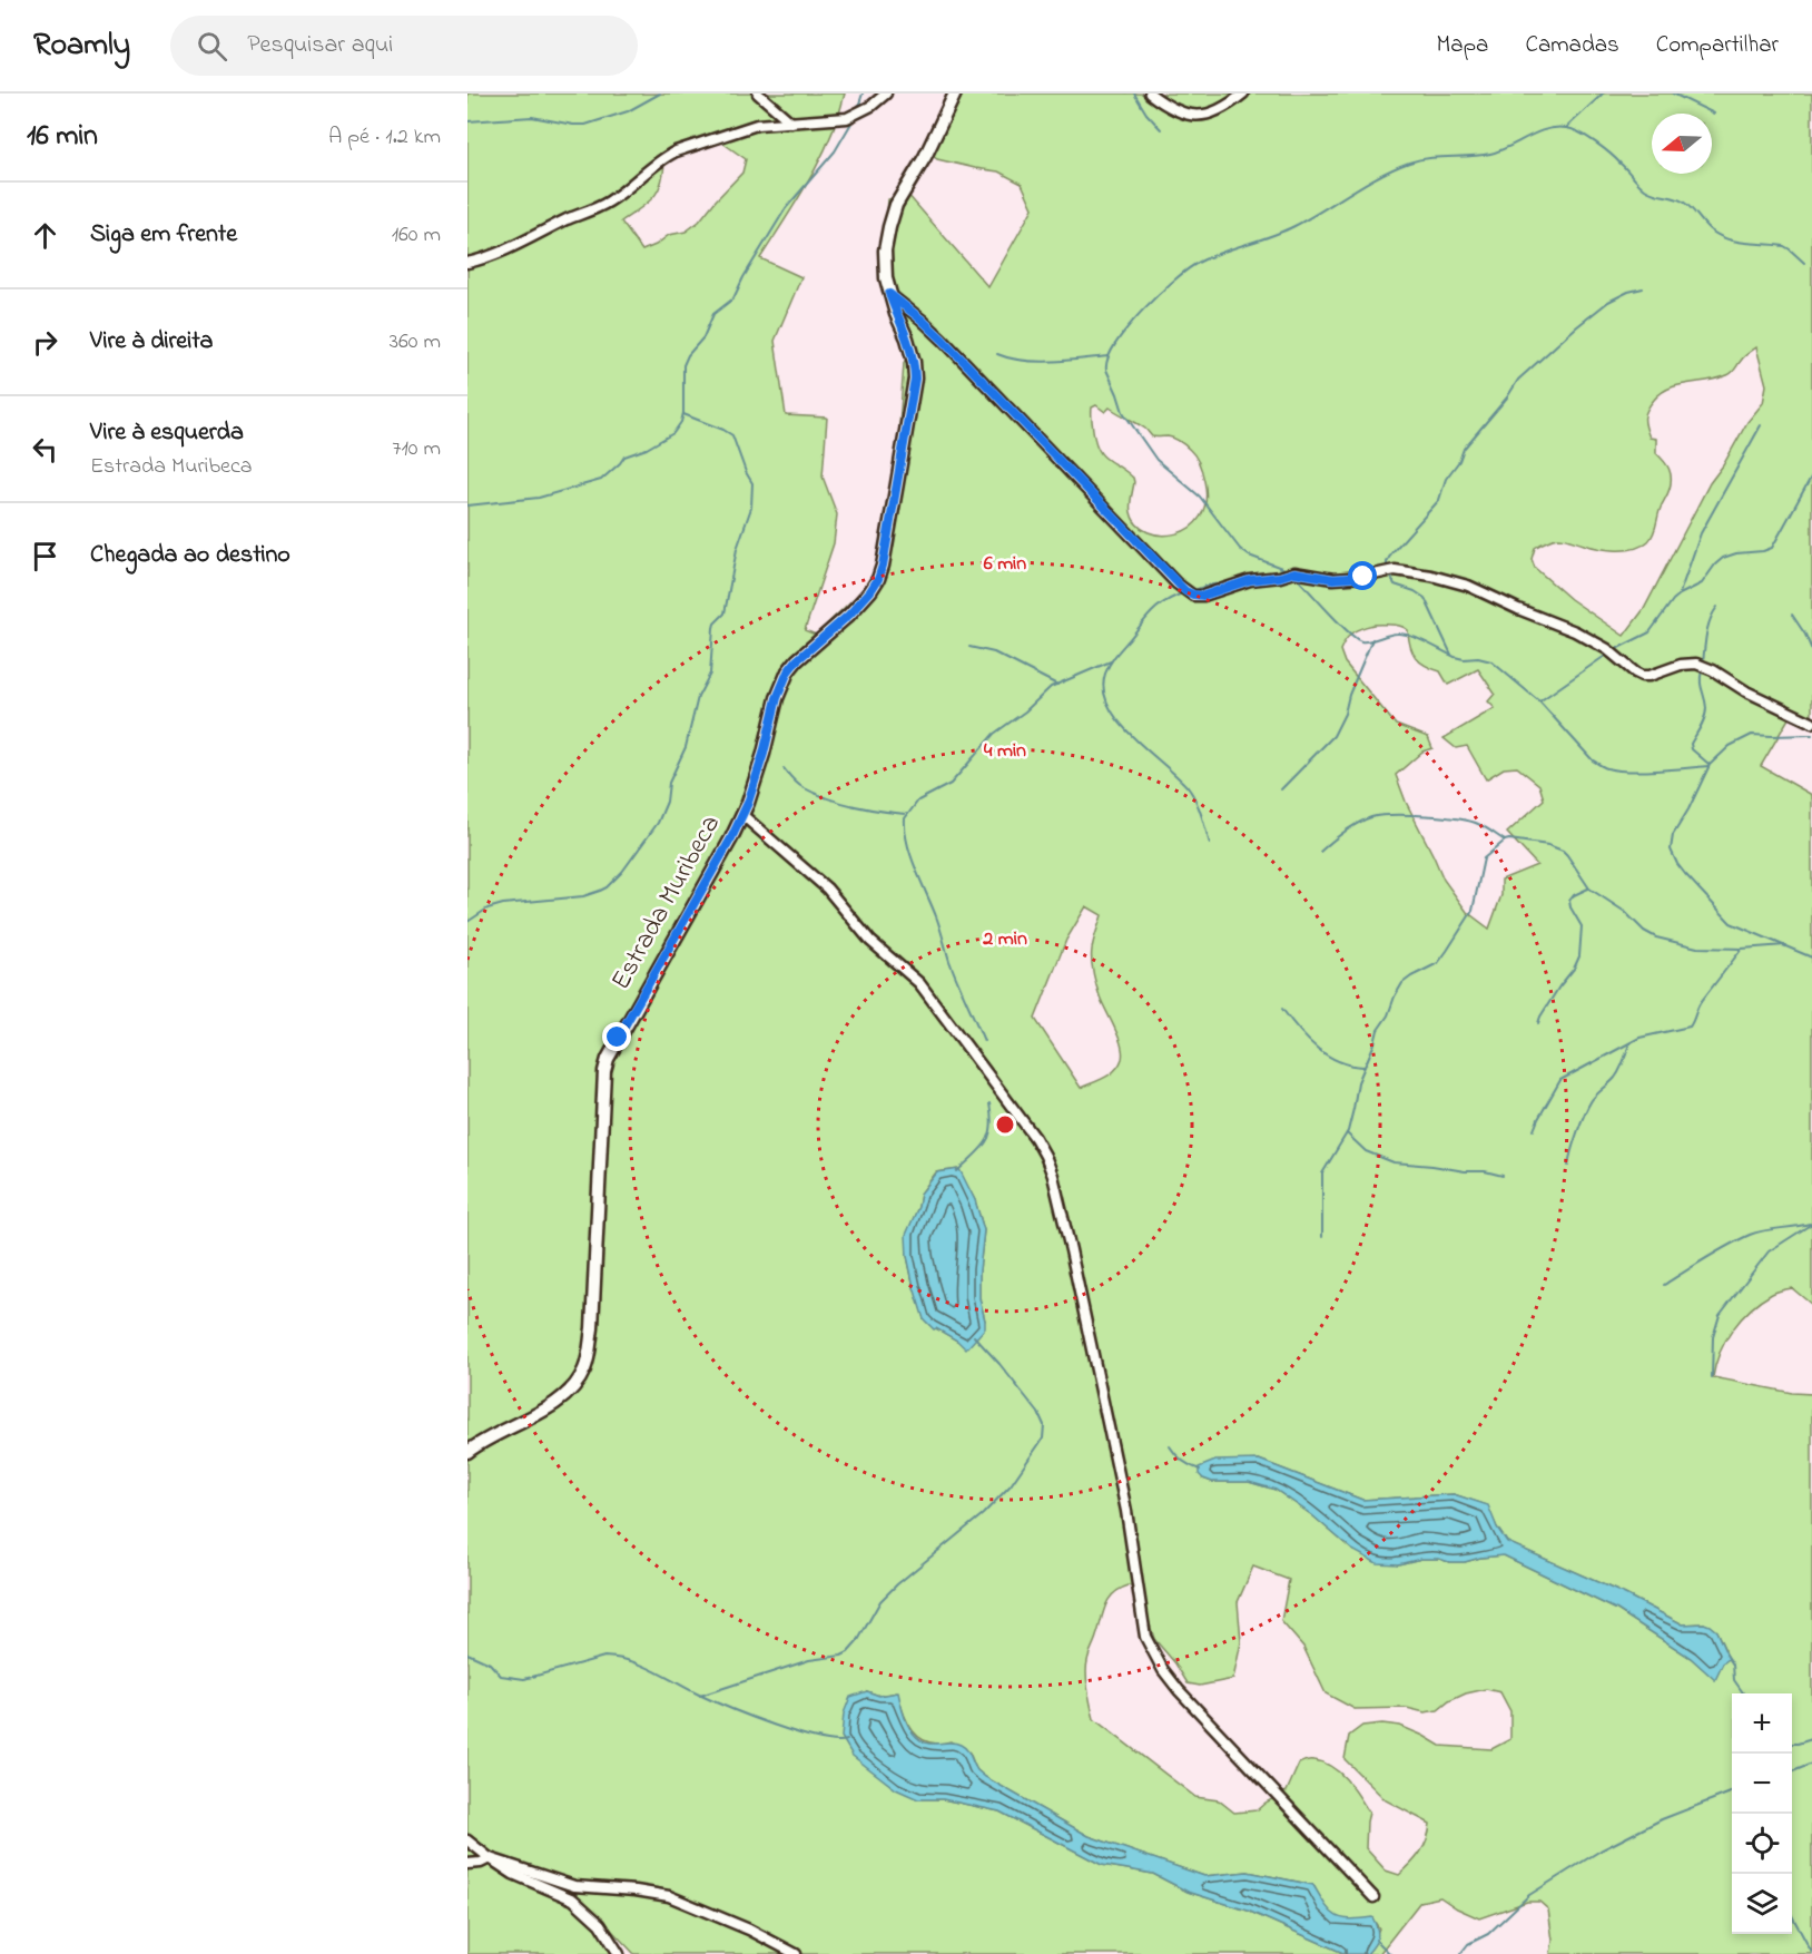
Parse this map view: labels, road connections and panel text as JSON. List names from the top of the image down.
{
  "streets": {
    "street": ["Estrada Muribeca"]
  },
  "north": "left",
  "page": {
    "header": "Roamly",
    "search": "Pesquisar aqui",
    "nav": ["Mapa", "Camadas", "Compartilhar"],
    "heading": ["16 min", "A pé · 1.2 km"],
    "list": [
      ["Siga em frente", "160 m"],
      ["Vire à direita", "360 m"],
      ["Vire à esquerda", "Estrada Muribeca", "710 m"],
      "Chegada ao destino"
    ],
    "map_buttons": ["+", "−"]
  },
  "rings": ["6 min", "4 min", "2 min"]
}
